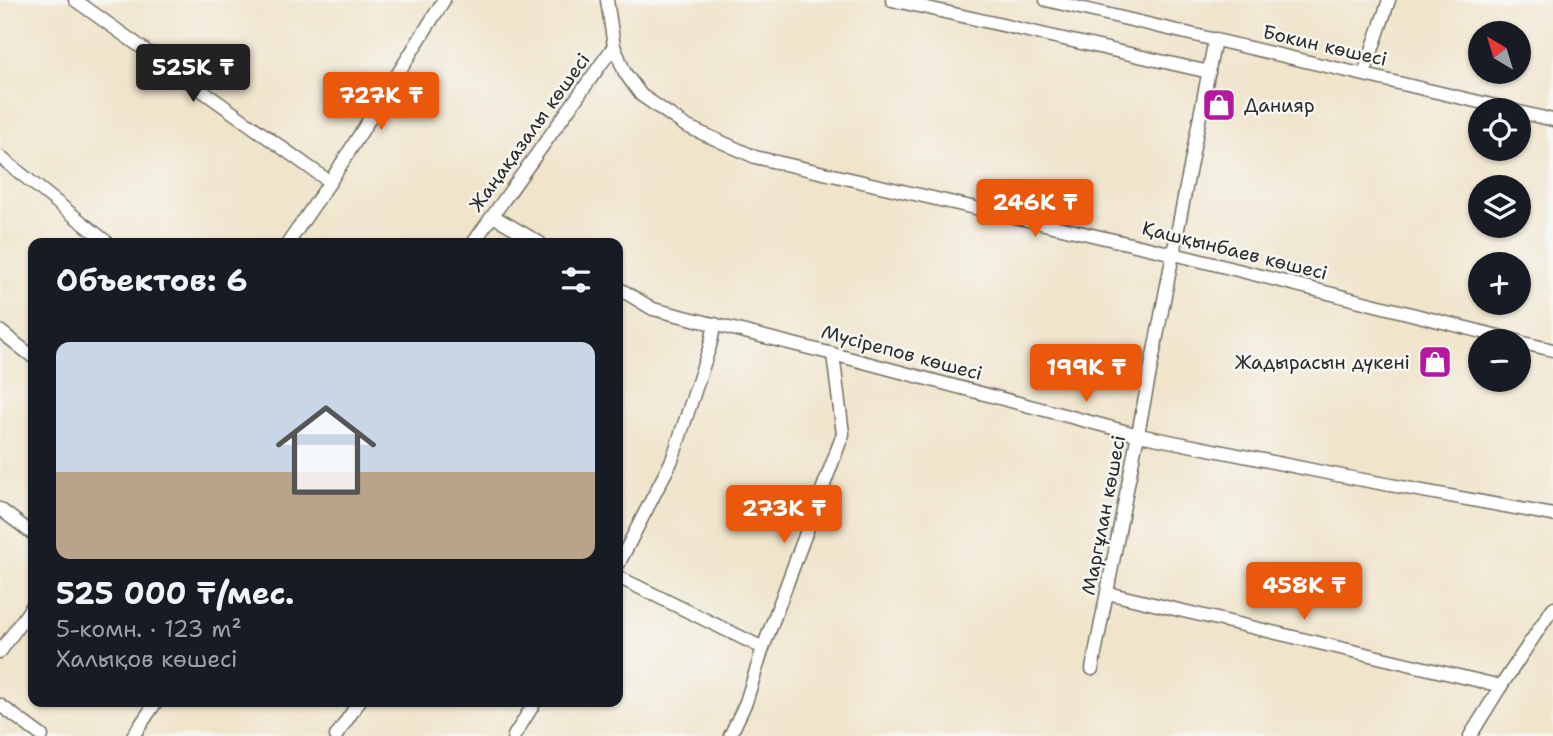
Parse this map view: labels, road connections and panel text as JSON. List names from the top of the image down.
{
  "streets": {
    "street": [
      "Бокин көшесі",
      "Жаңақазалы көшесі",
      "Қашқынбаев көшесі",
      "Мүсірепов көшесі",
      "Маргұлан көшесі"
    ]
  },
  "crossings": [
    ["Бокин көшесі", "Маргұлан көшесі"],
    ["Жаңақазалы көшесі", "Қашқынбаев көшесі"],
    ["Қашқынбаев көшесі", "Маргұлан көшесі"],
    ["Мүсірепов көшесі", "Маргұлан көшесі"]
  ],
  "places": {
    "shop": ["Данияр", "Жадырасын дүкені"]
  },
  "north": "top left",
  "page": {
    "map_buttons": ["+", "−"],
    "price": [
      "525K ₸",
      "727K ₸",
      "246K ₸",
      "199K ₸",
      "273K ₸",
      "458K ₸"
    ],
    "heading": "Объектов: 6",
    "list": [
      {
        "name": "525 000 ₸/мес.",
        "note": "5-комн. · 123 m² · Халықов көшесі"
      }
    ]
  }
}
